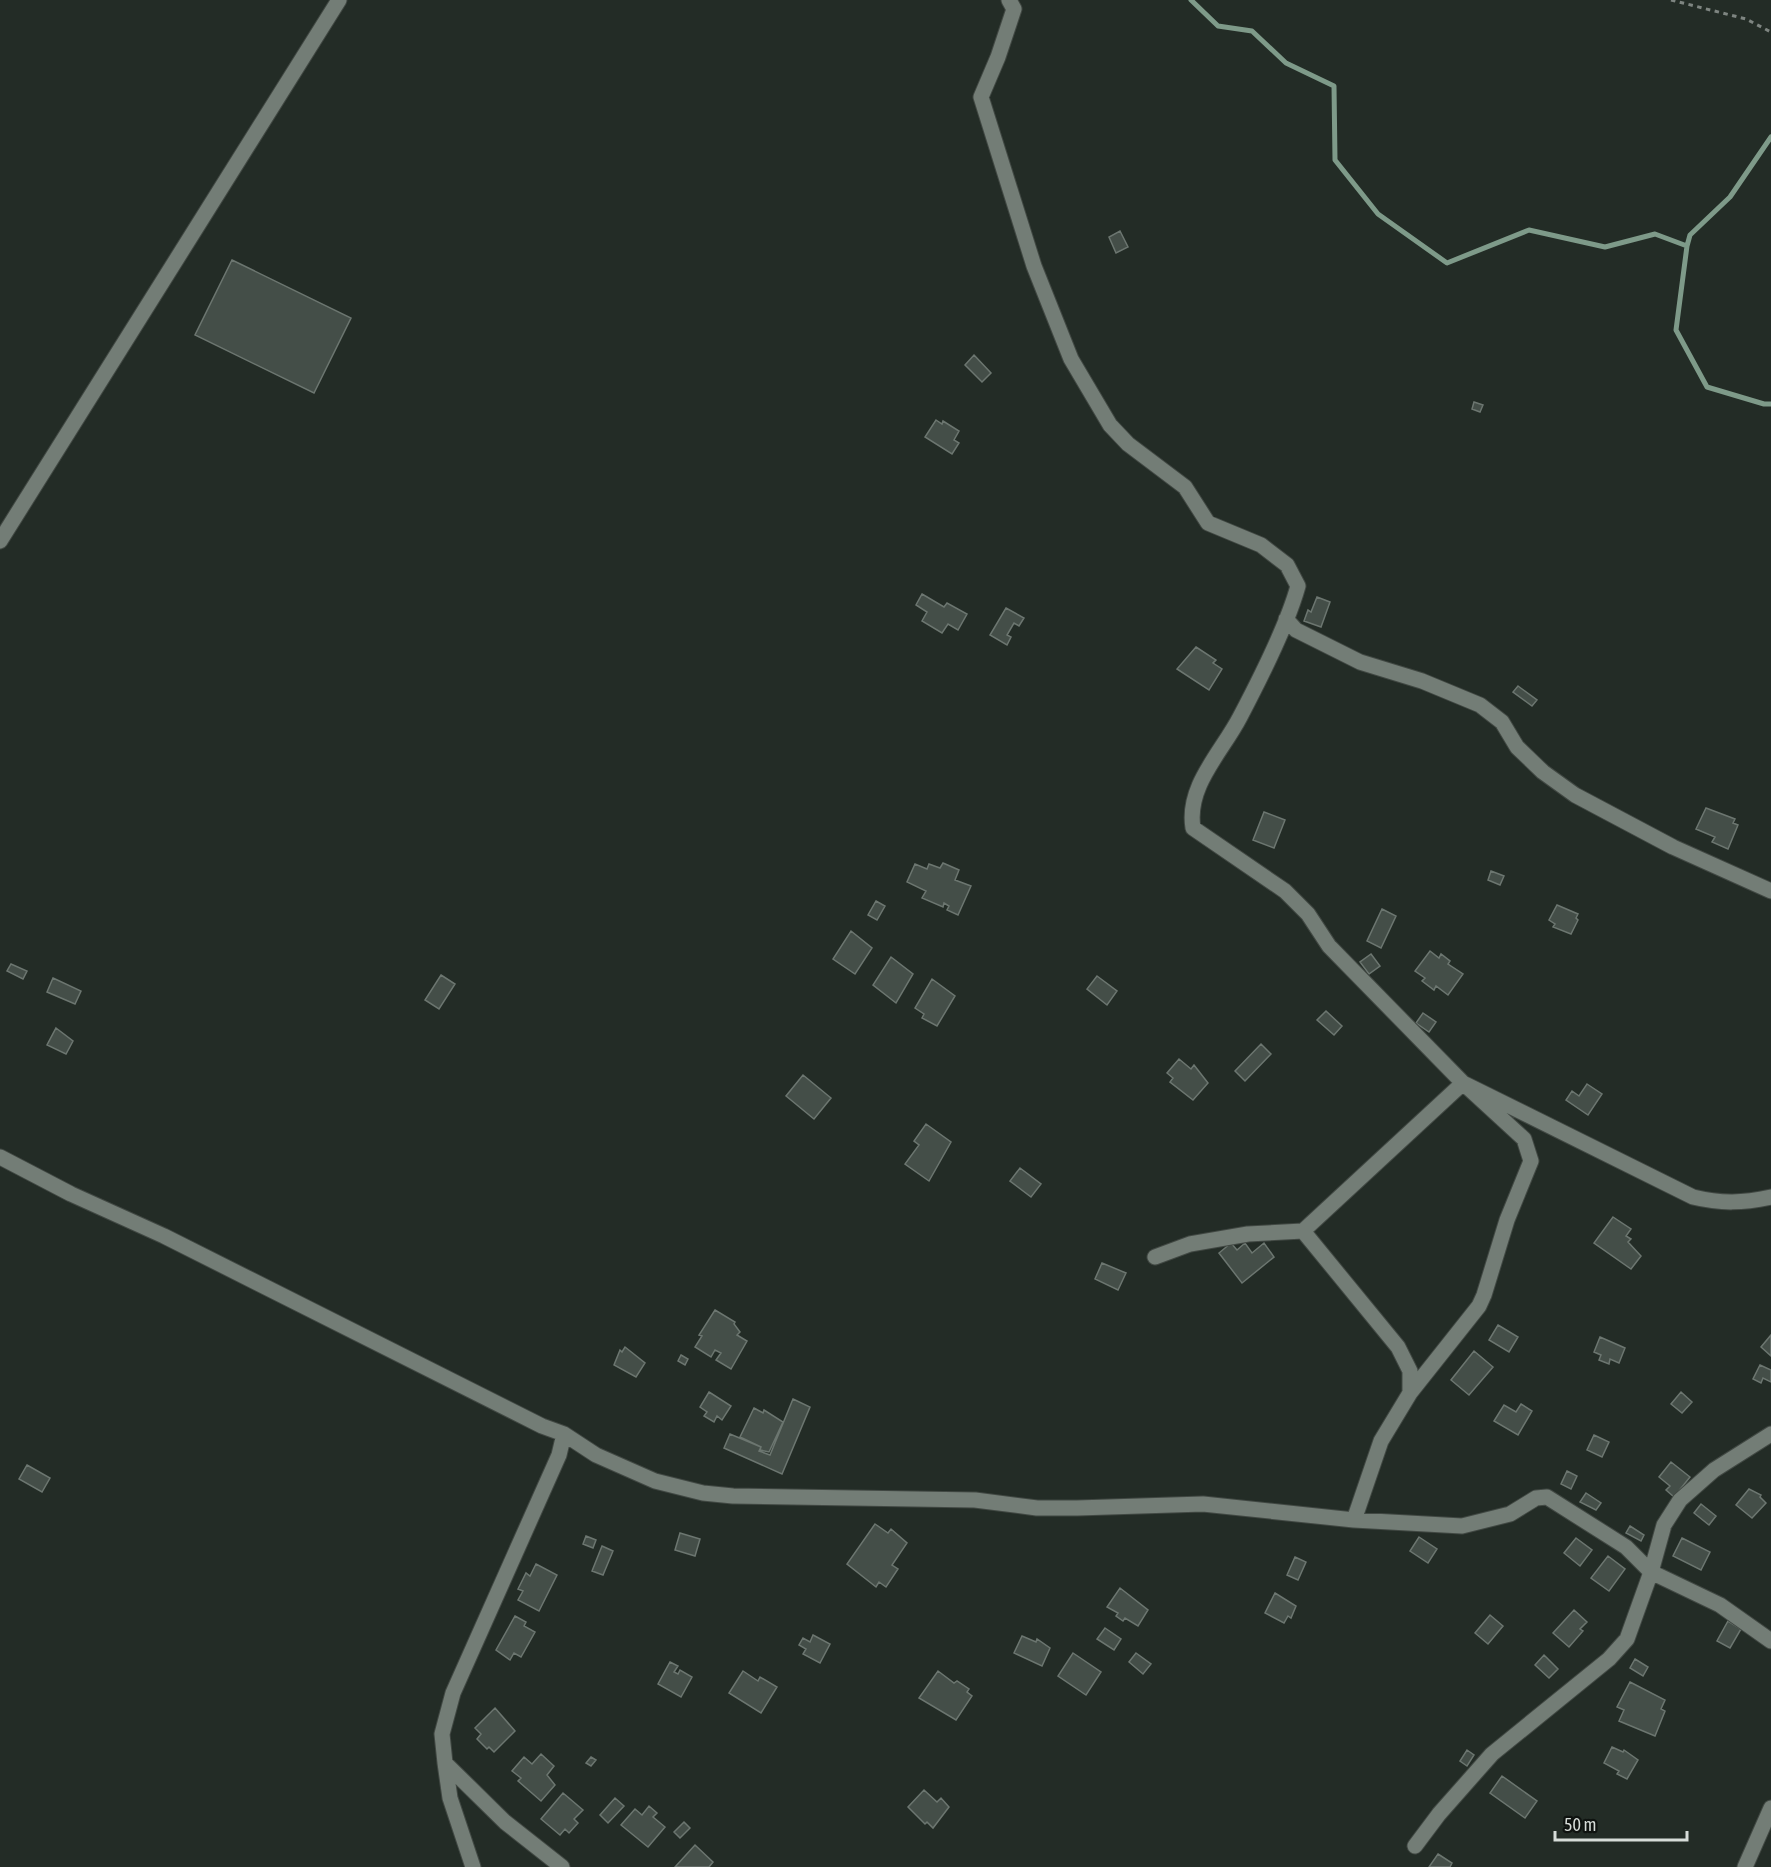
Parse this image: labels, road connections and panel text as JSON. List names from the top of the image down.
{
  "scale_bar": "50 m"
}
